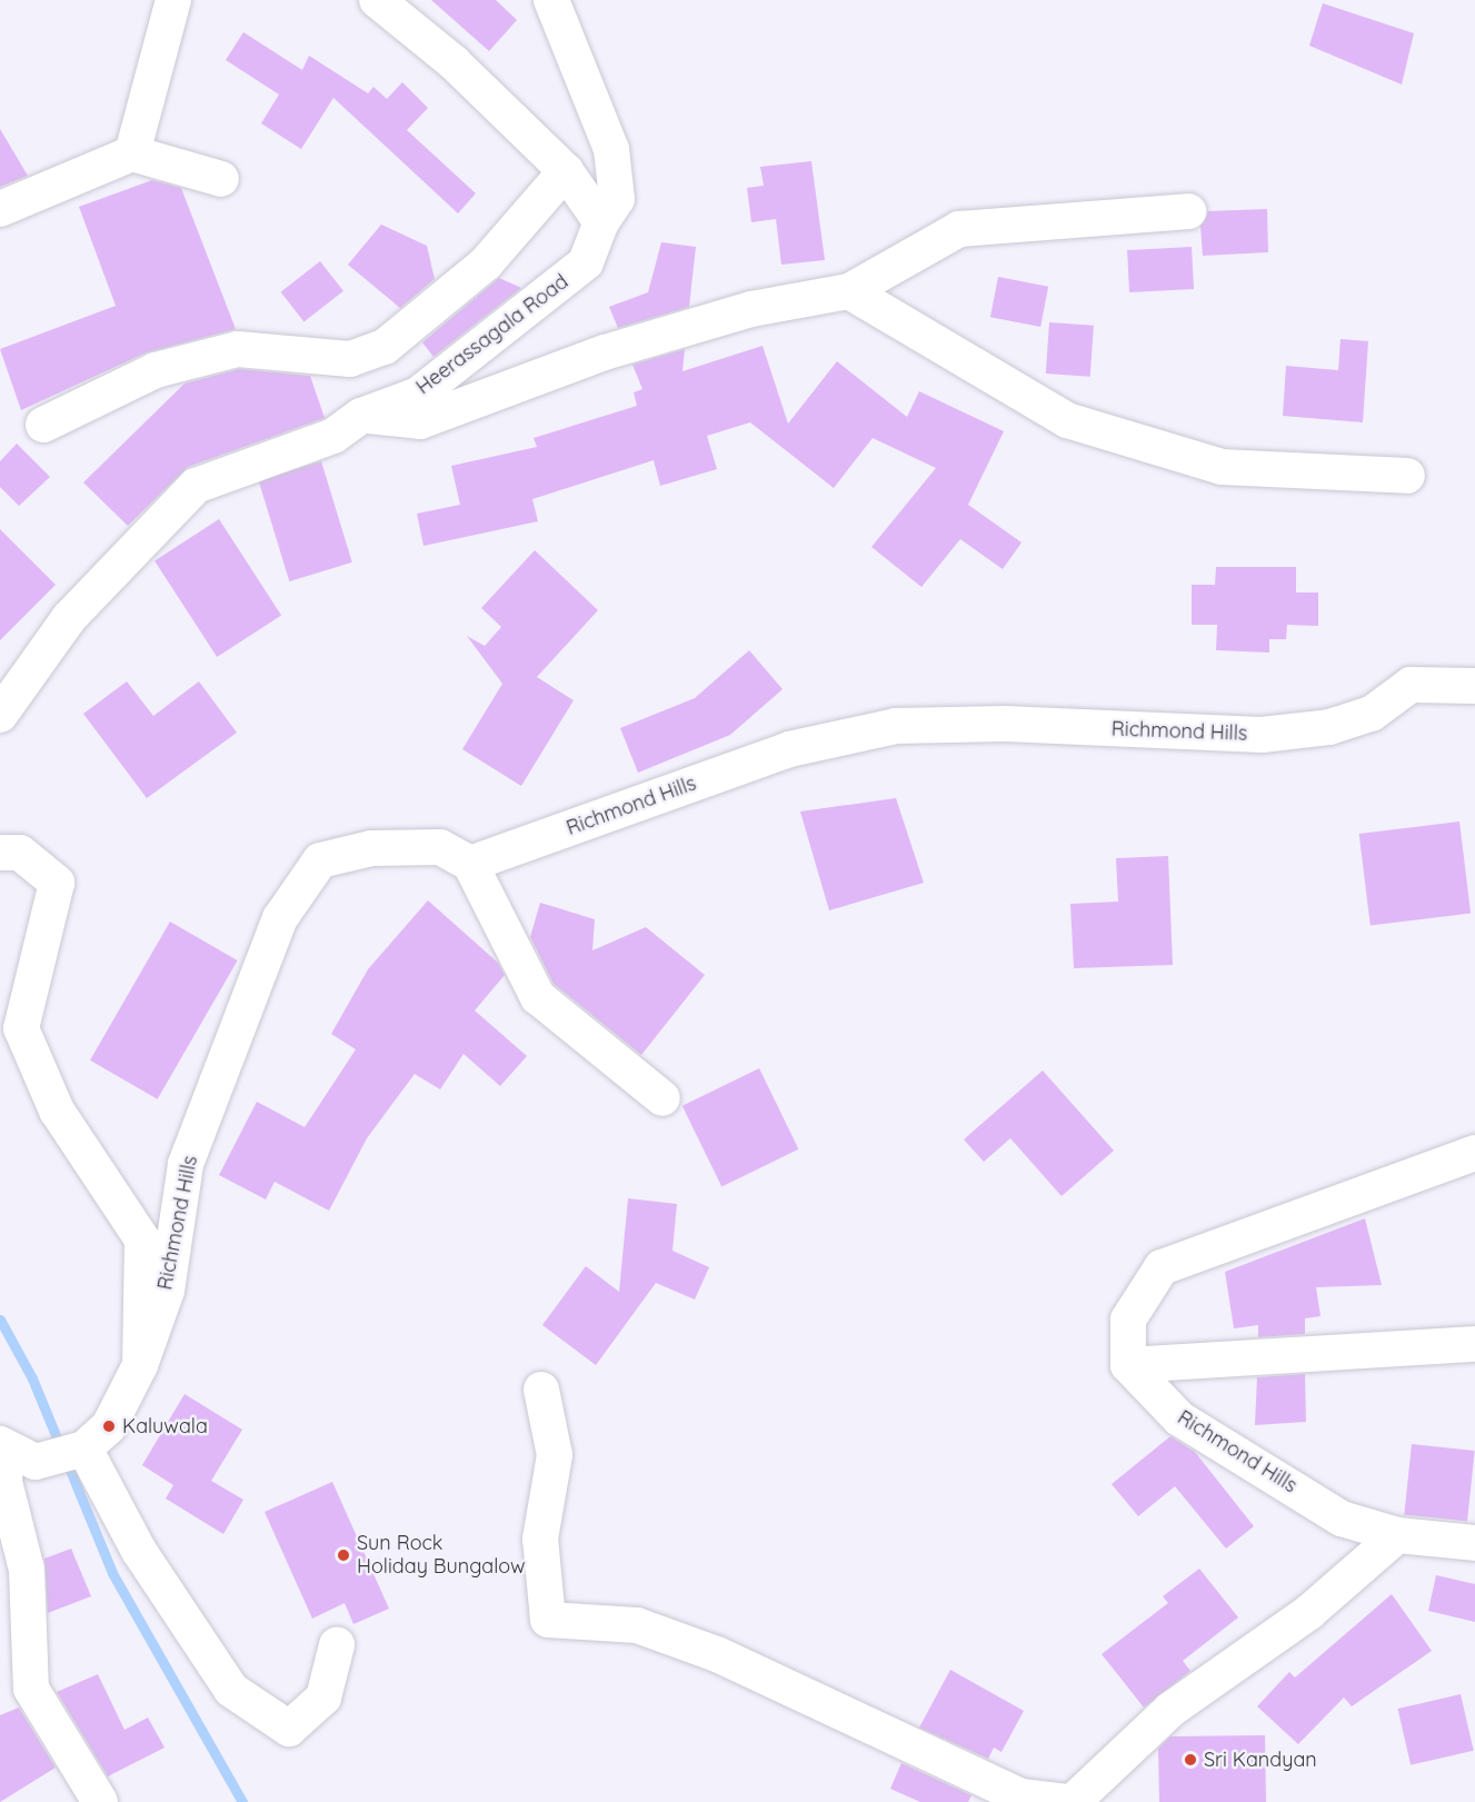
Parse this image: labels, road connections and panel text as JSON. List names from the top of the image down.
{
  "streets": {
    "street": ["Heerassagala Road", "Richmond Hills"]
  },
  "places": ["Kaluwala", "Sun Rock Holiday Bungalow", "Sri Kandyan"]
}
